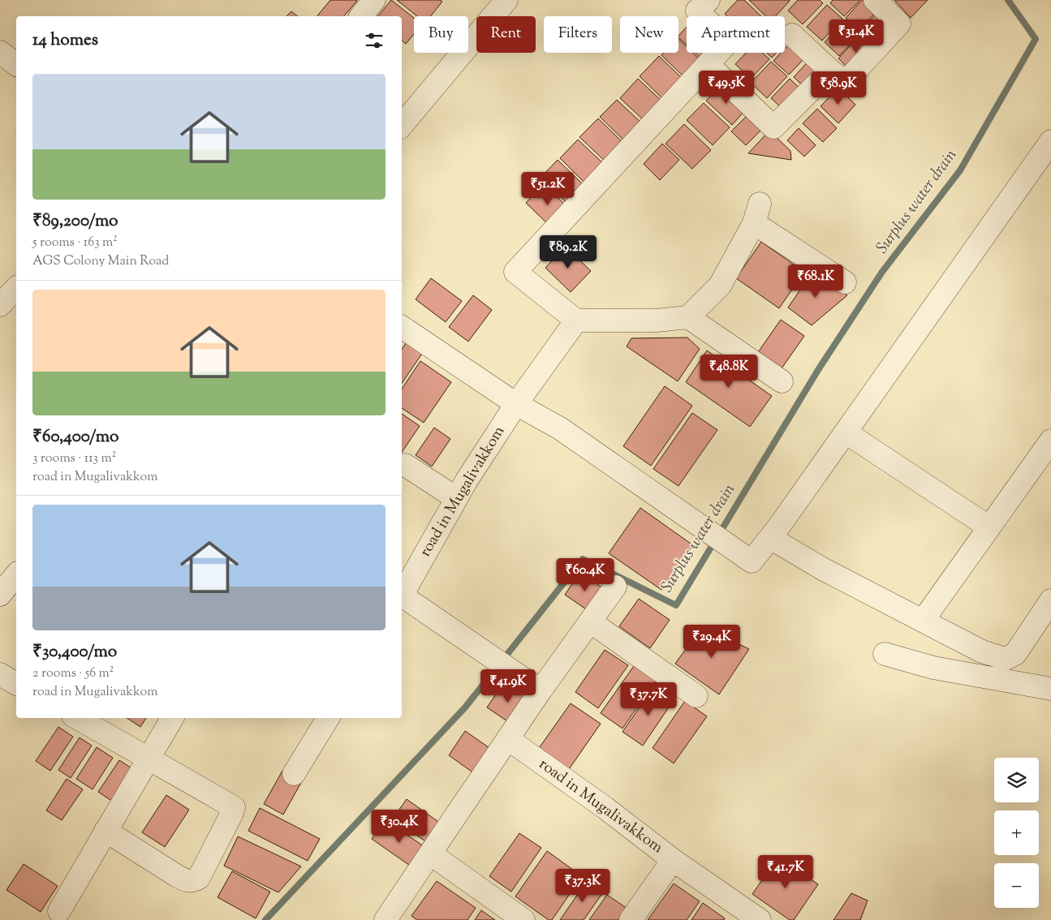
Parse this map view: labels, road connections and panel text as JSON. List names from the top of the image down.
{
  "streets": {
    "street": ["road in Mugalivakkom"]
  },
  "water": ["Surplus water drain"],
  "page": {
    "chip": [
      "Buy",
      "Rent",
      "Filters",
      "New",
      "Apartment"
    ],
    "heading": "14 homes",
    "price": [
      "₹31.4K",
      "₹49.5K",
      "₹58.9K",
      "₹51.2K",
      "₹89.2K",
      "₹68.1K",
      "₹48.8K",
      "₹60.4K",
      "₹29.4K",
      "₹41.9K",
      "₹37.7K",
      "₹30.4K",
      "₹41.7K",
      "₹37.3K"
    ],
    "list": [
      {
        "name": "₹89,200/mo",
        "note": "5 rooms · 163 m² · AGS Colony Main Road"
      },
      {
        "name": "₹60,400/mo",
        "note": "3 rooms · 113 m² · road in Mugalivakkom"
      },
      {
        "name": "₹30,400/mo",
        "note": "2 rooms · 56 m² · road in Mugalivakkom"
      }
    ],
    "map_buttons": ["+", "−"]
  }
}
